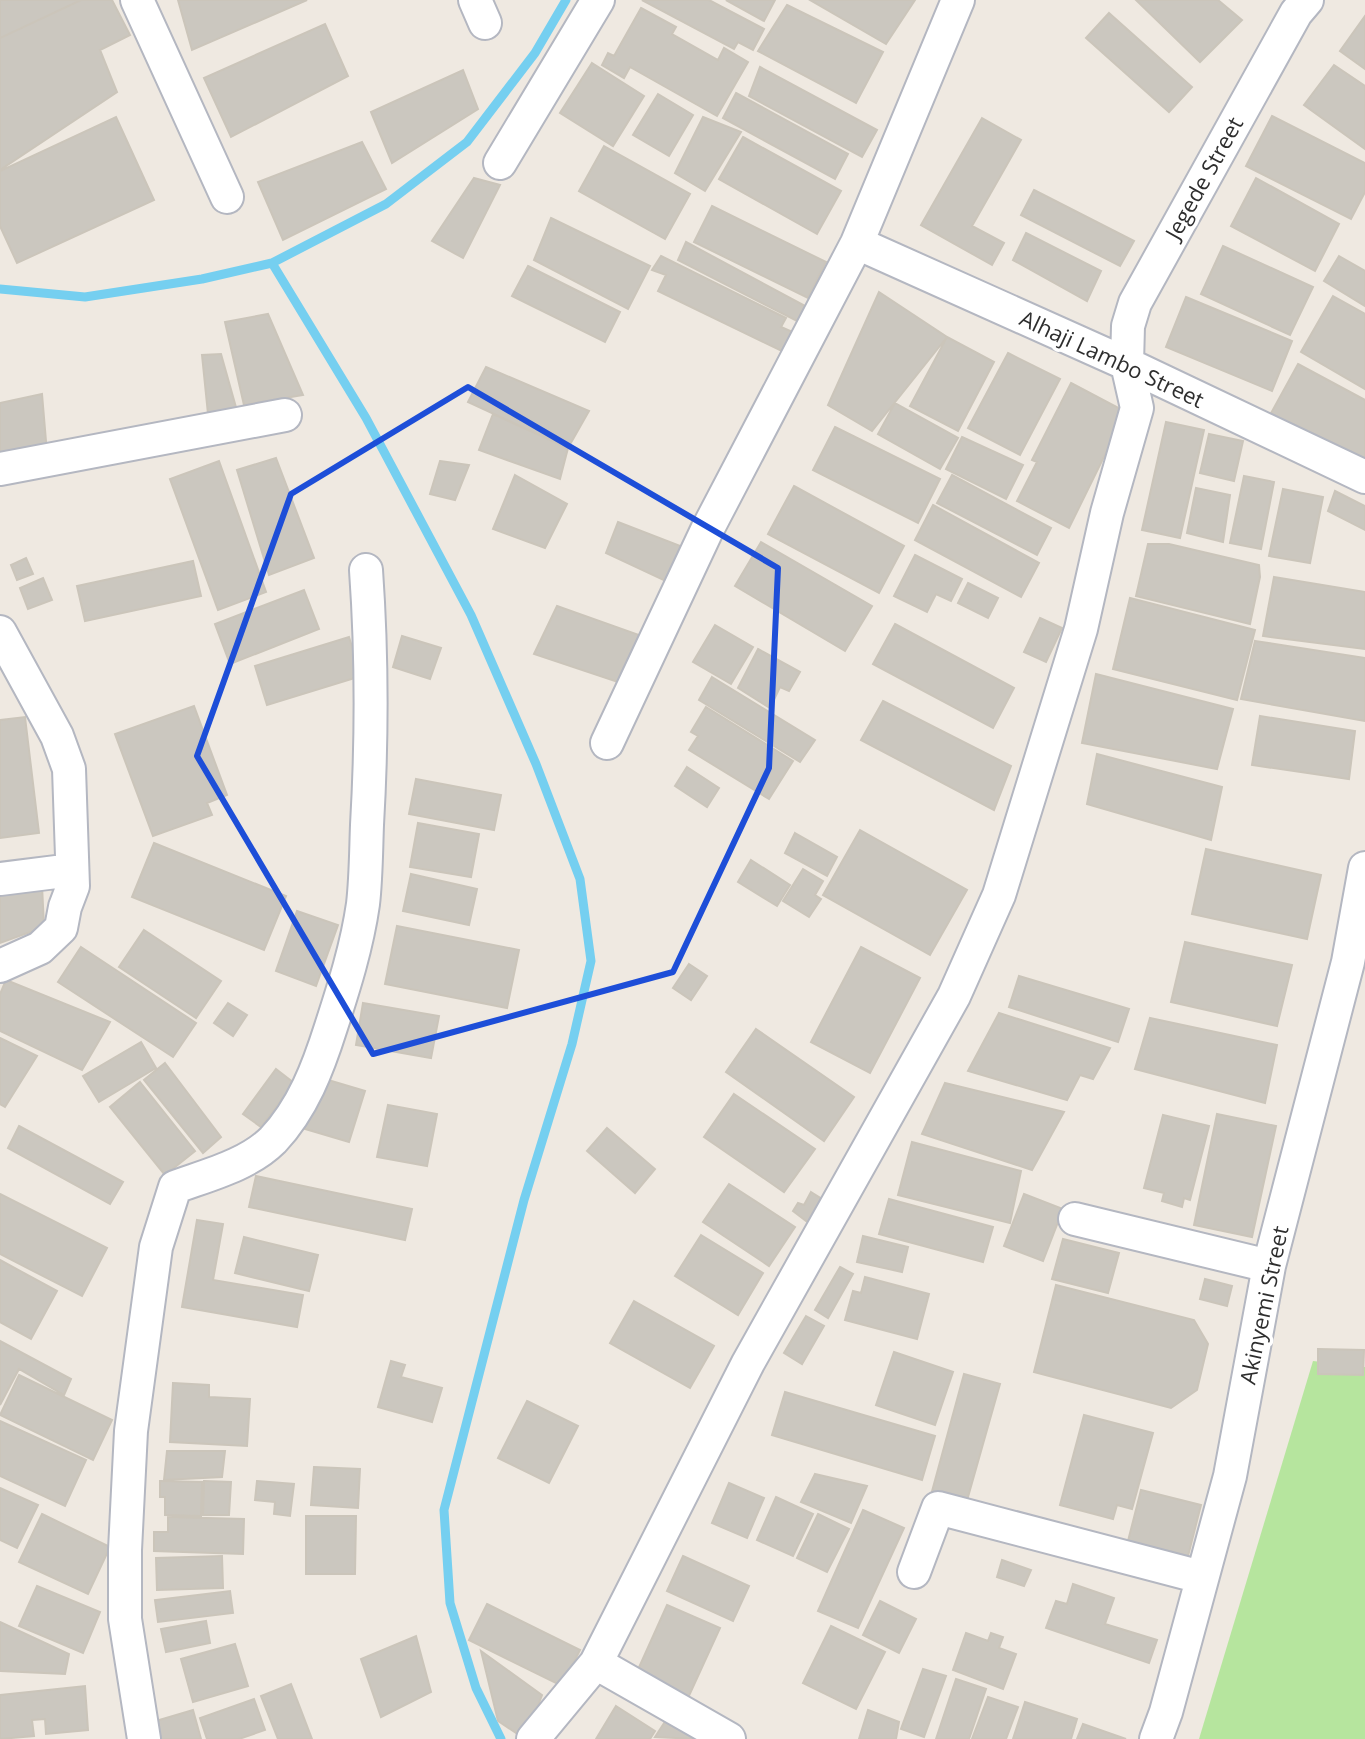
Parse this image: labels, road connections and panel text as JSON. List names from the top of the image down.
{
  "streets": {
    "street": ["Jegede Street", "Alhaji Lambo Street", "Akinyemi Street"]
  },
  "crossings": [
    ["Jegede Street", "Alhaji Lambo Street"]
  ]
}
